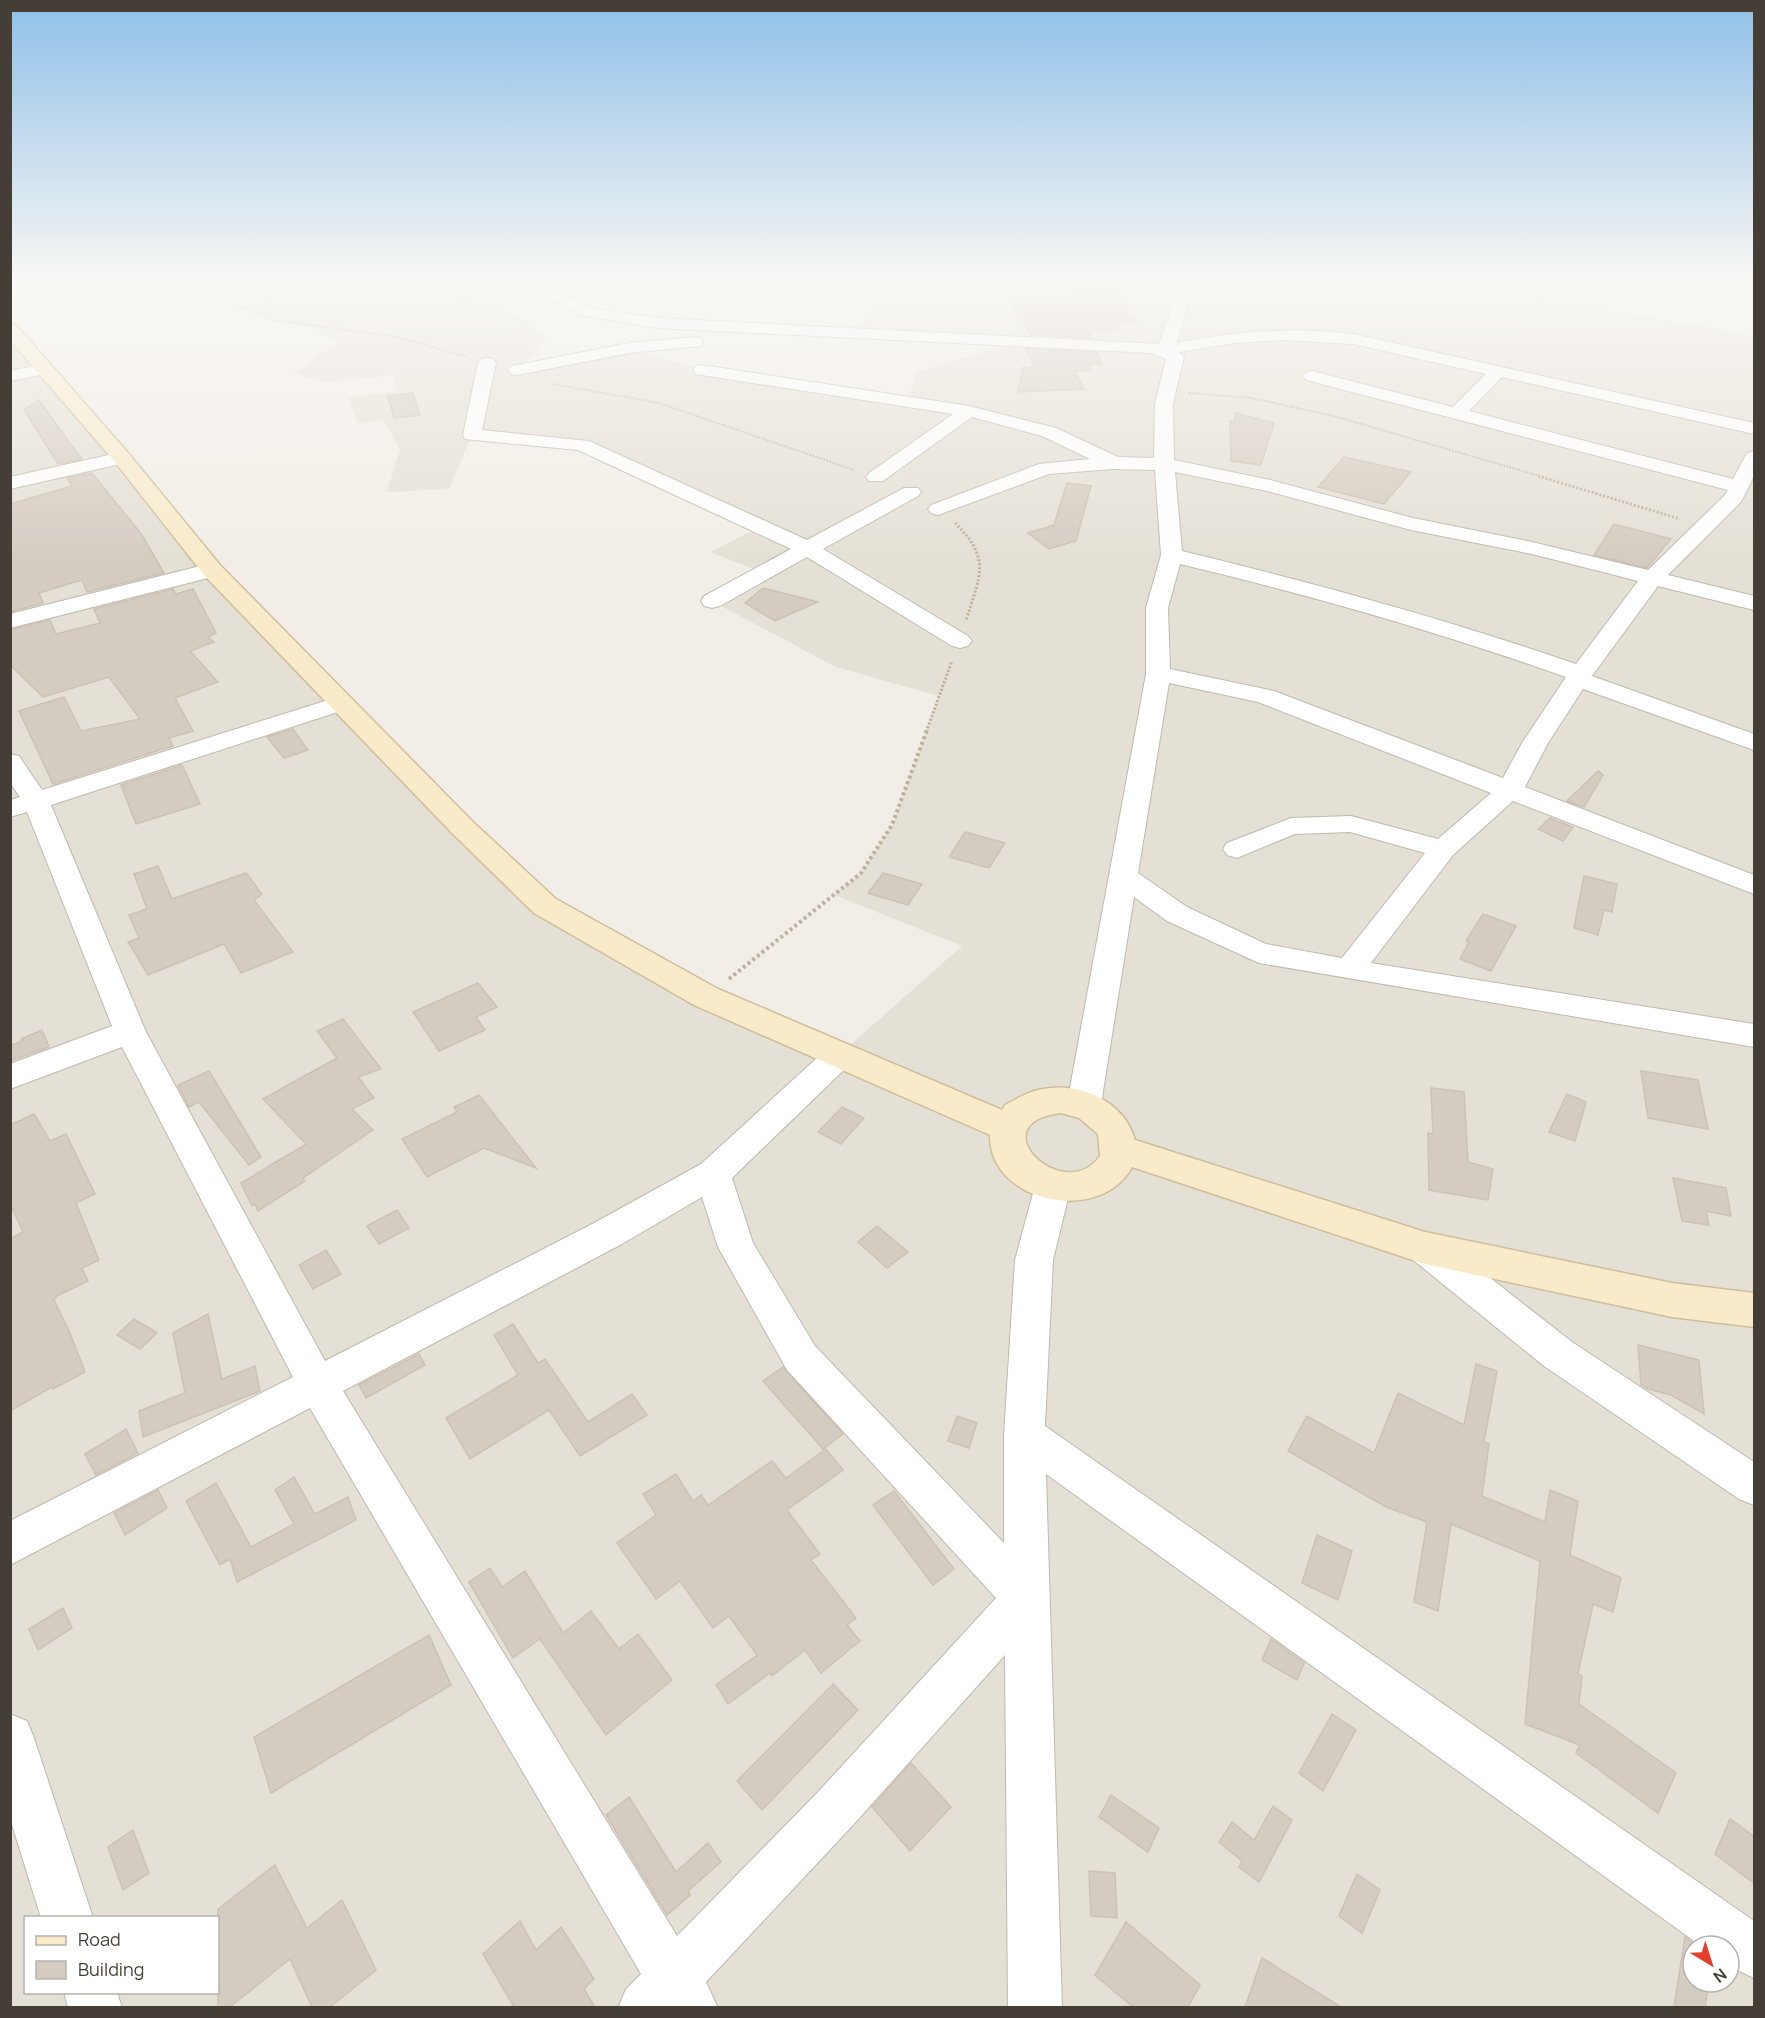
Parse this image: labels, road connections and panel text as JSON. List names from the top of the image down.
{
  "legend": ["Road", "Building"],
  "north": "bottom right"
}
